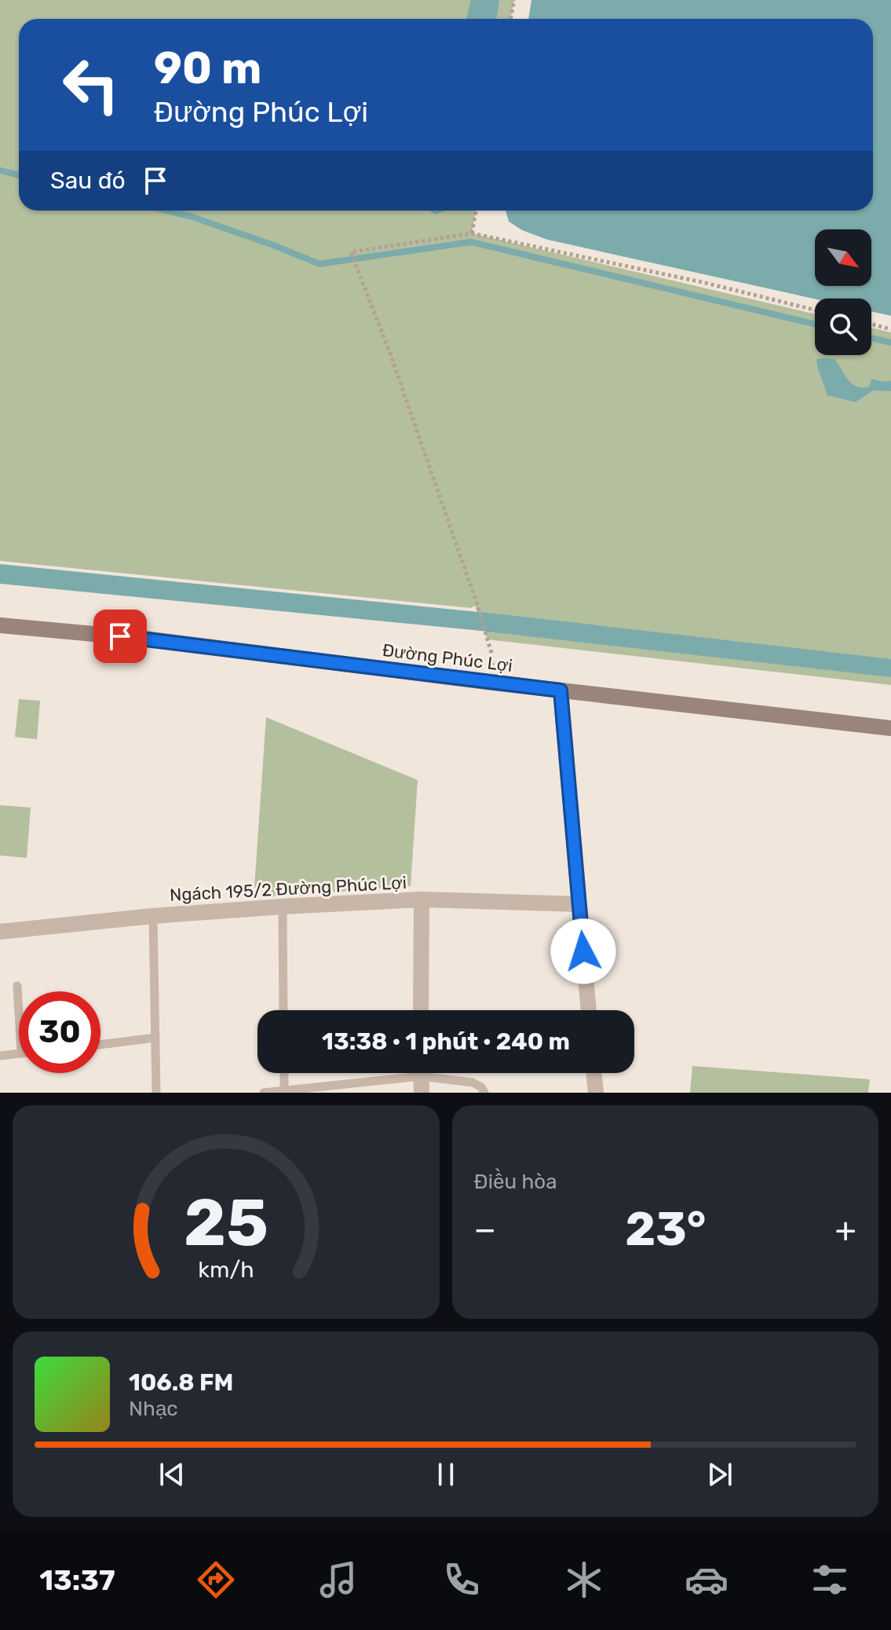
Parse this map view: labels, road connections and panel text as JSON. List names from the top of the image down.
{
  "streets": {
    "street": ["Đường Phúc Lợi", "Ngách 195/2 Đường Phúc Lợi"]
  },
  "north": "bottom right",
  "page": {
    "turn": ["90 m", "Đường Phúc Lợi"],
    "then": "Sau đó",
    "limit": "30",
    "trip": "13:38 · 1 phút · 240 m",
    "tile": "Điều hòa",
    "heat": ["−", "23°", "+"],
    "song": ["106.8 FM", "Nhạc"],
    "tabs": "13:37",
    "gauge": ["25", "km/h"]
  }
}
